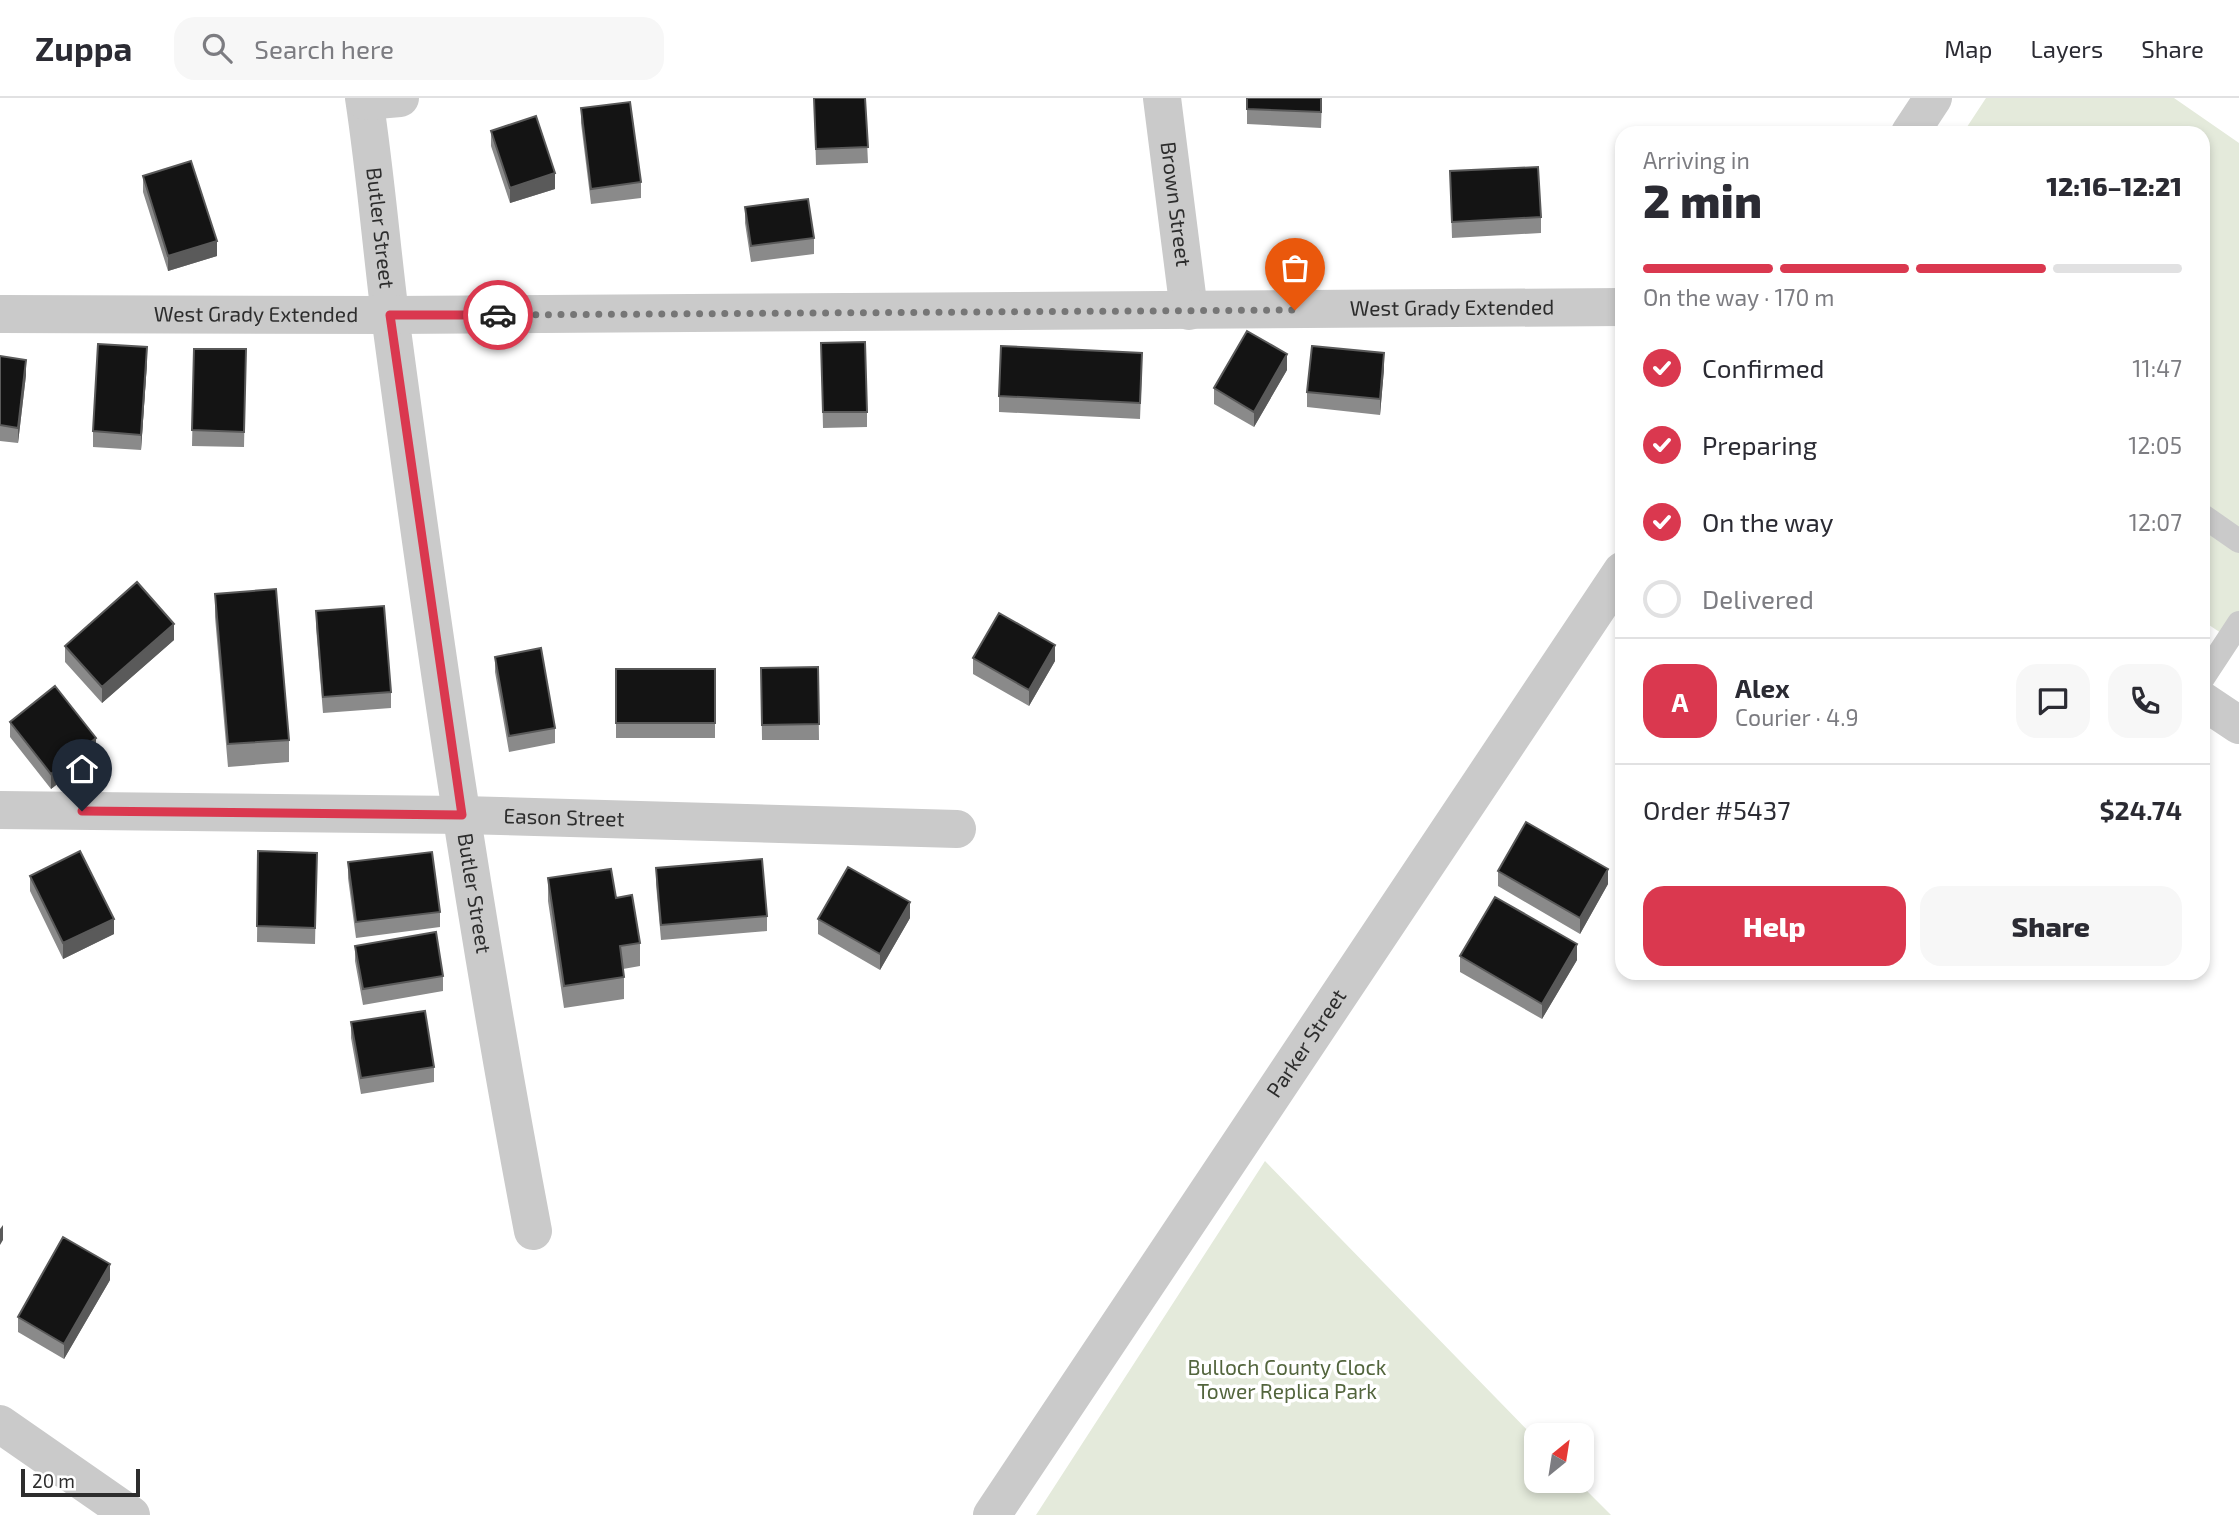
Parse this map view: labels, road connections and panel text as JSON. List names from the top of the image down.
{
  "streets": {
    "street": [
      "Brown Street",
      "Butler Street",
      "West Grady Extended",
      "Eason Street",
      "Parker Street"
    ]
  },
  "crossings": [
    ["Brown Street", "West Grady Extended"],
    ["Butler Street", "West Grady Extended"],
    ["Butler Street", "Eason Street"]
  ],
  "parks": ["Bulloch County Clock Tower Replica Park"],
  "scale_bar": "20 m",
  "north": "top right",
  "page": {
    "header": "Zuppa",
    "search": "Search here",
    "nav": ["Map", "Layers", "Share"],
    "heading": ["2 min", "Arriving in", "12:16–12:21"],
    "panel": [
      "Alex",
      "Courier · 4.9",
      "Order #5437",
      "$24.74"
    ],
    "bar": "On the way · 170 m",
    "list": [
      ["Confirmed", "11:47"],
      ["Preparing", "12:05"],
      ["On the way", "12:07"],
      "Delivered"
    ],
    "round": "A",
    "buttons": ["Help", "Share"],
    "scale": "20 m"
  }
}
